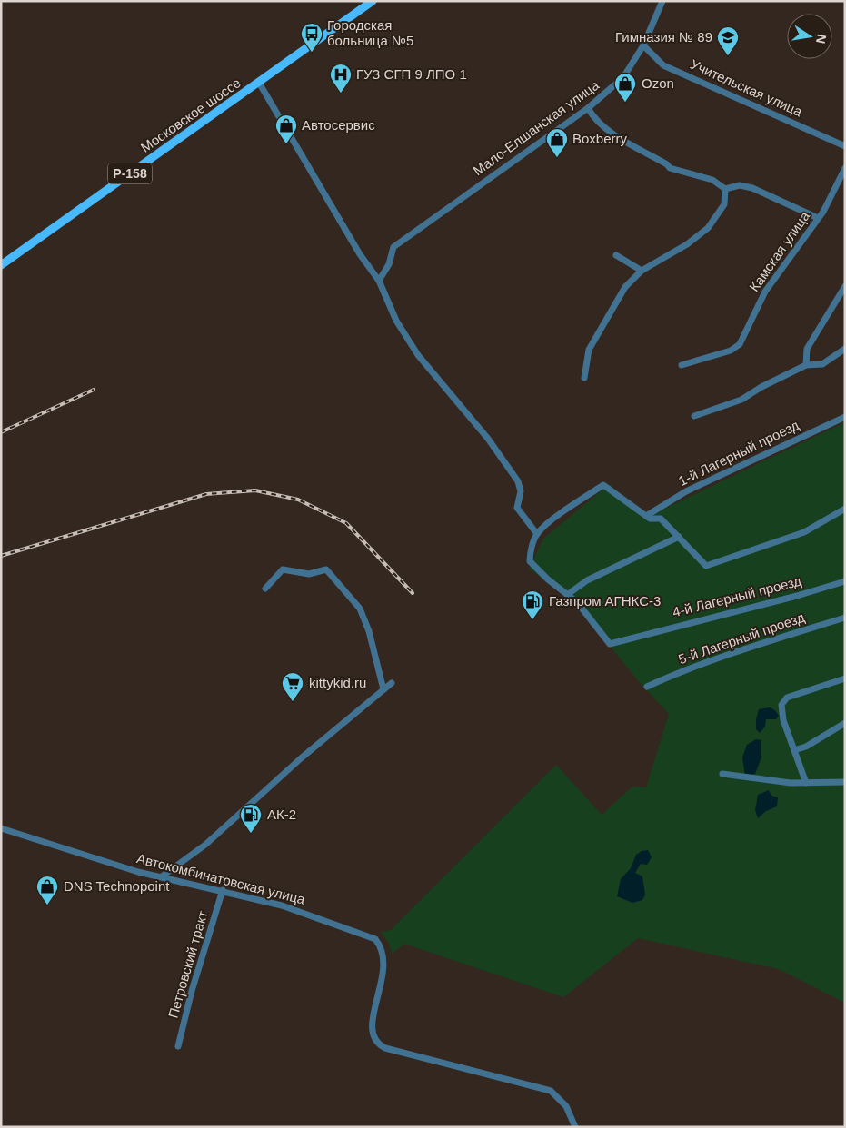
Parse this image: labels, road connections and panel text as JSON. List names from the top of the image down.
{
  "streets": {
    "main road": ["Московское шоссе", "Р-158"],
    "street": [
      "Учительская улица",
      "Мало-Елшанская улица",
      "Камская улица",
      "1-й Лагерный проезд",
      "4-й Лагерный проезд",
      "5-й Лагерный проезд",
      "Автокомбинатовская улица",
      "Петровский тракт"
    ]
  },
  "crossings": [
    ["Учительская улица", "Мало-Елшанская улица"],
    ["Автокомбинатовская улица", "Петровский тракт"]
  ],
  "places": {
    "bus stop": ["Городская больница №5"],
    "school or university": ["Гимназия № 89"],
    "hospital": ["ГУЗ СГП 9 ЛПО 1"],
    "shop": [
      "Ozon",
      "Автосервис",
      "Boxberry",
      "DNS Technopoint"
    ],
    "fuel station": ["Газпром АГНКС-3", "АК-2"],
    "supermarket": ["kittykid.ru"]
  },
  "north": "right"
}
